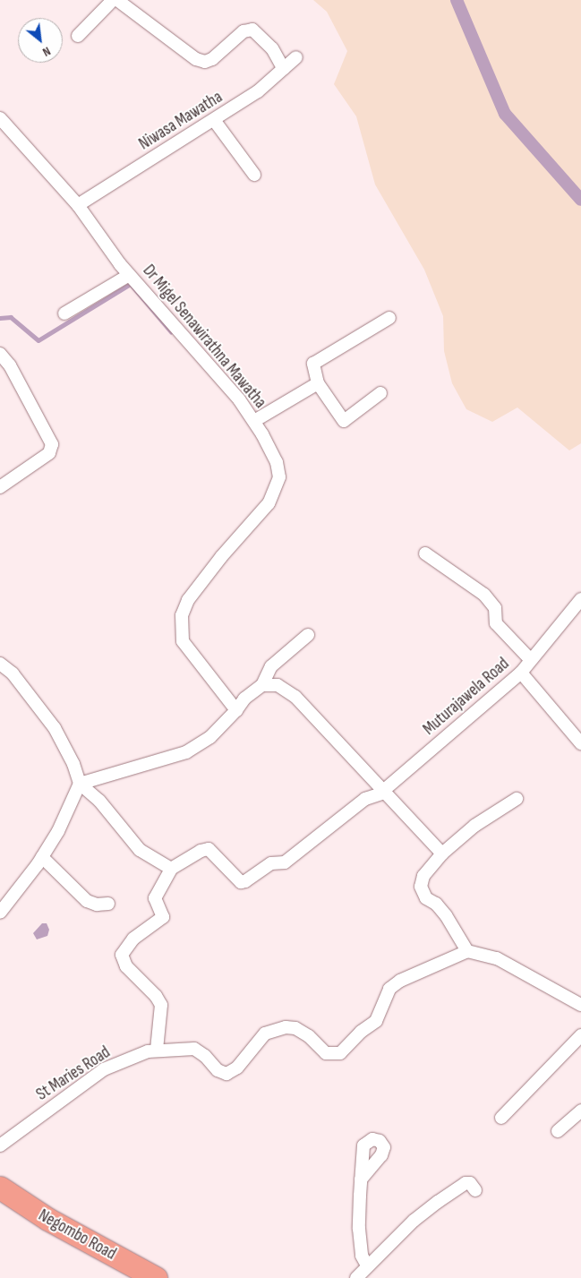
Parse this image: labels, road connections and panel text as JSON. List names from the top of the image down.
{
  "streets": {
    "highway": ["Negombo Road"],
    "street": [
      "Niwasa Mawatha",
      "Dr Migel Senawirathna Mawatha",
      "Muturajawela Road",
      "St Maries Road"
    ]
  },
  "crossings": [
    ["Niwasa Mawatha", "Dr Migel Senawirathna Mawatha"]
  ],
  "north": "bottom right"
}
